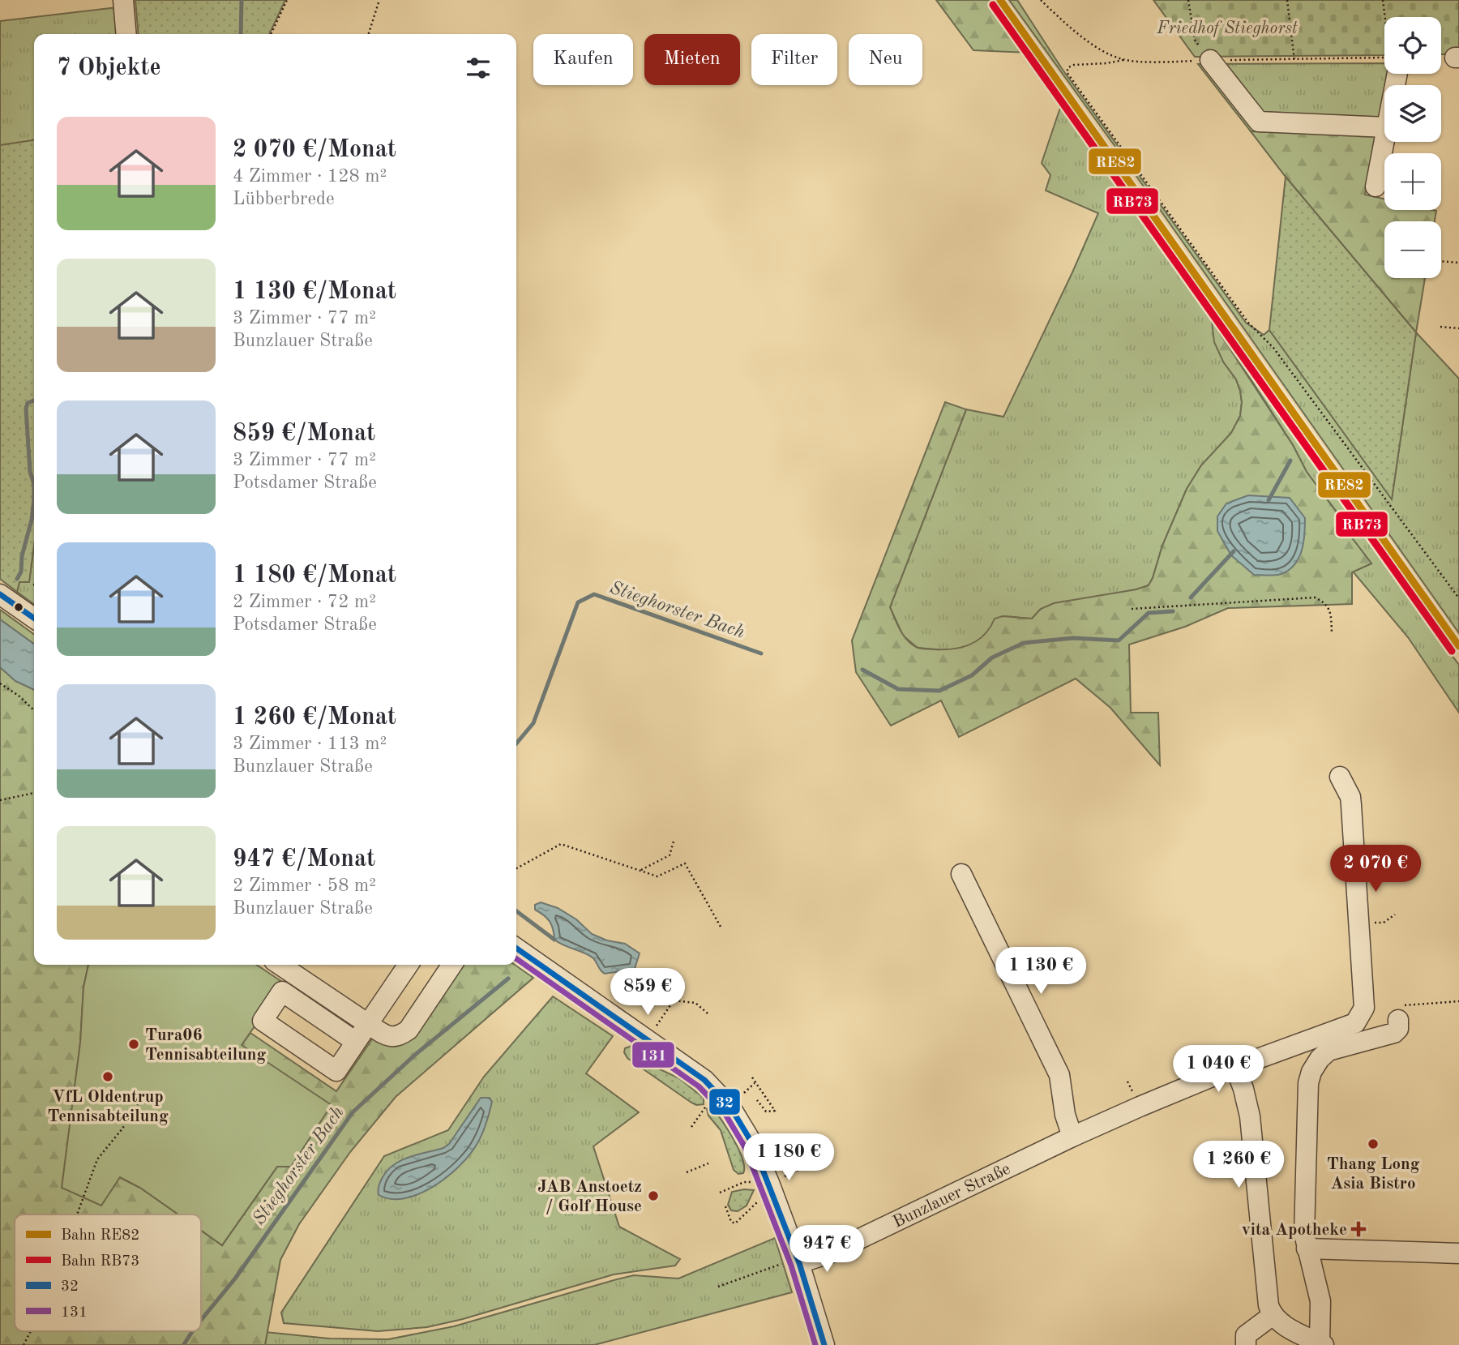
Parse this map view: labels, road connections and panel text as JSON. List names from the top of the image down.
{
  "streets": {
    "street": ["Bunzlauer Straße"]
  },
  "water": ["Stieghorster Bach"],
  "parks": ["Friedhof Stieghorst"],
  "places": {
    "other": [
      "Tura06 Tennisabteilung",
      "VfL Oldentrup Tennisabteilung",
      "Thang Long Asia Bistro",
      "JAB Anstoetz / Golf House"
    ],
    "health": ["vita Apotheke"]
  },
  "lines": [
    "rail line RE82",
    "rail line RB73",
    "transit line 32",
    "transit line 131"
  ],
  "legend": [
    "Bahn RE82",
    "Bahn RB73",
    "32",
    "131"
  ],
  "page": {
    "map_buttons": ["+", "−"],
    "chip": [
      "Kaufen",
      "Mieten",
      "Filter",
      "Neu"
    ],
    "heading": "7 Objekte",
    "list": [
      {
        "name": "2 070 €/Monat",
        "note": "4 Zimmer · 128 m² · Lübberbrede"
      },
      {
        "name": "1 130 €/Monat",
        "note": "3 Zimmer · 77 m² · Bunzlauer Straße"
      },
      {
        "name": "859 €/Monat",
        "note": "3 Zimmer · 77 m² · Potsdamer Straße"
      },
      {
        "name": "1 180 €/Monat",
        "note": "2 Zimmer · 72 m² · Potsdamer Straße"
      },
      {
        "name": "1 260 €/Monat",
        "note": "3 Zimmer · 113 m² · Bunzlauer Straße"
      },
      {
        "name": "947 €/Monat",
        "note": "2 Zimmer · 58 m² · Bunzlauer Straße"
      }
    ],
    "price": [
      "2 070 €",
      "1 130 €",
      "859 €",
      "1 040 €",
      "1 180 €",
      "1 260 €",
      "947 €"
    ]
  }
}
